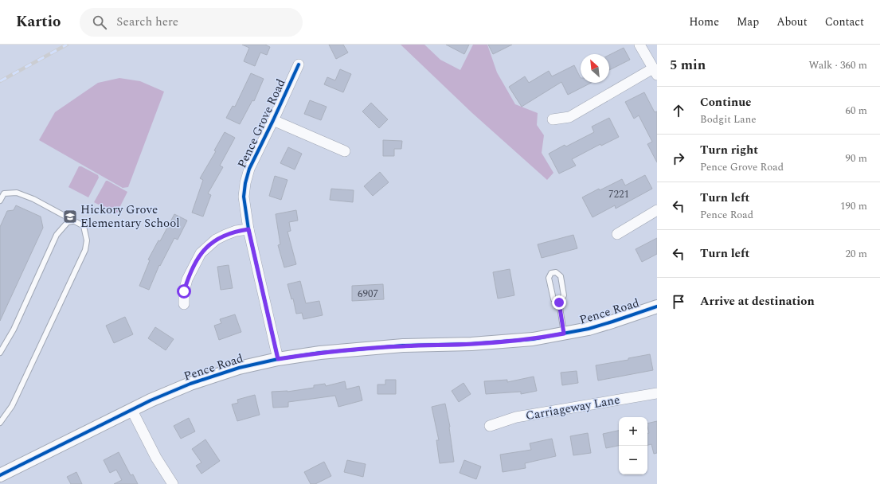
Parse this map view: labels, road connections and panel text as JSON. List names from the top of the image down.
{
  "streets": {
    "street": ["Pence Grove Road", "Pence Road", "Carriageway Lane"]
  },
  "crossings": [
    ["Pence Grove Road", "Pence Road"]
  ],
  "places": {
    "school or university": ["Hickory Grove Elementary School"]
  },
  "house_numbers": ["7221", "6907"],
  "north": "top left",
  "page": {
    "header": "Kartio",
    "search": "Search here",
    "nav": [
      "Home",
      "Map",
      "About",
      "Contact"
    ],
    "heading": ["5 min", "Walk · 360 m"],
    "list": [
      ["Continue", "Bodgit Lane", "60 m"],
      ["Turn right", "Pence Grove Road", "90 m"],
      ["Turn left", "Pence Road", "190 m"],
      ["Turn left", "20 m"],
      "Arrive at destination"
    ],
    "map_buttons": ["+", "−"]
  }
}
